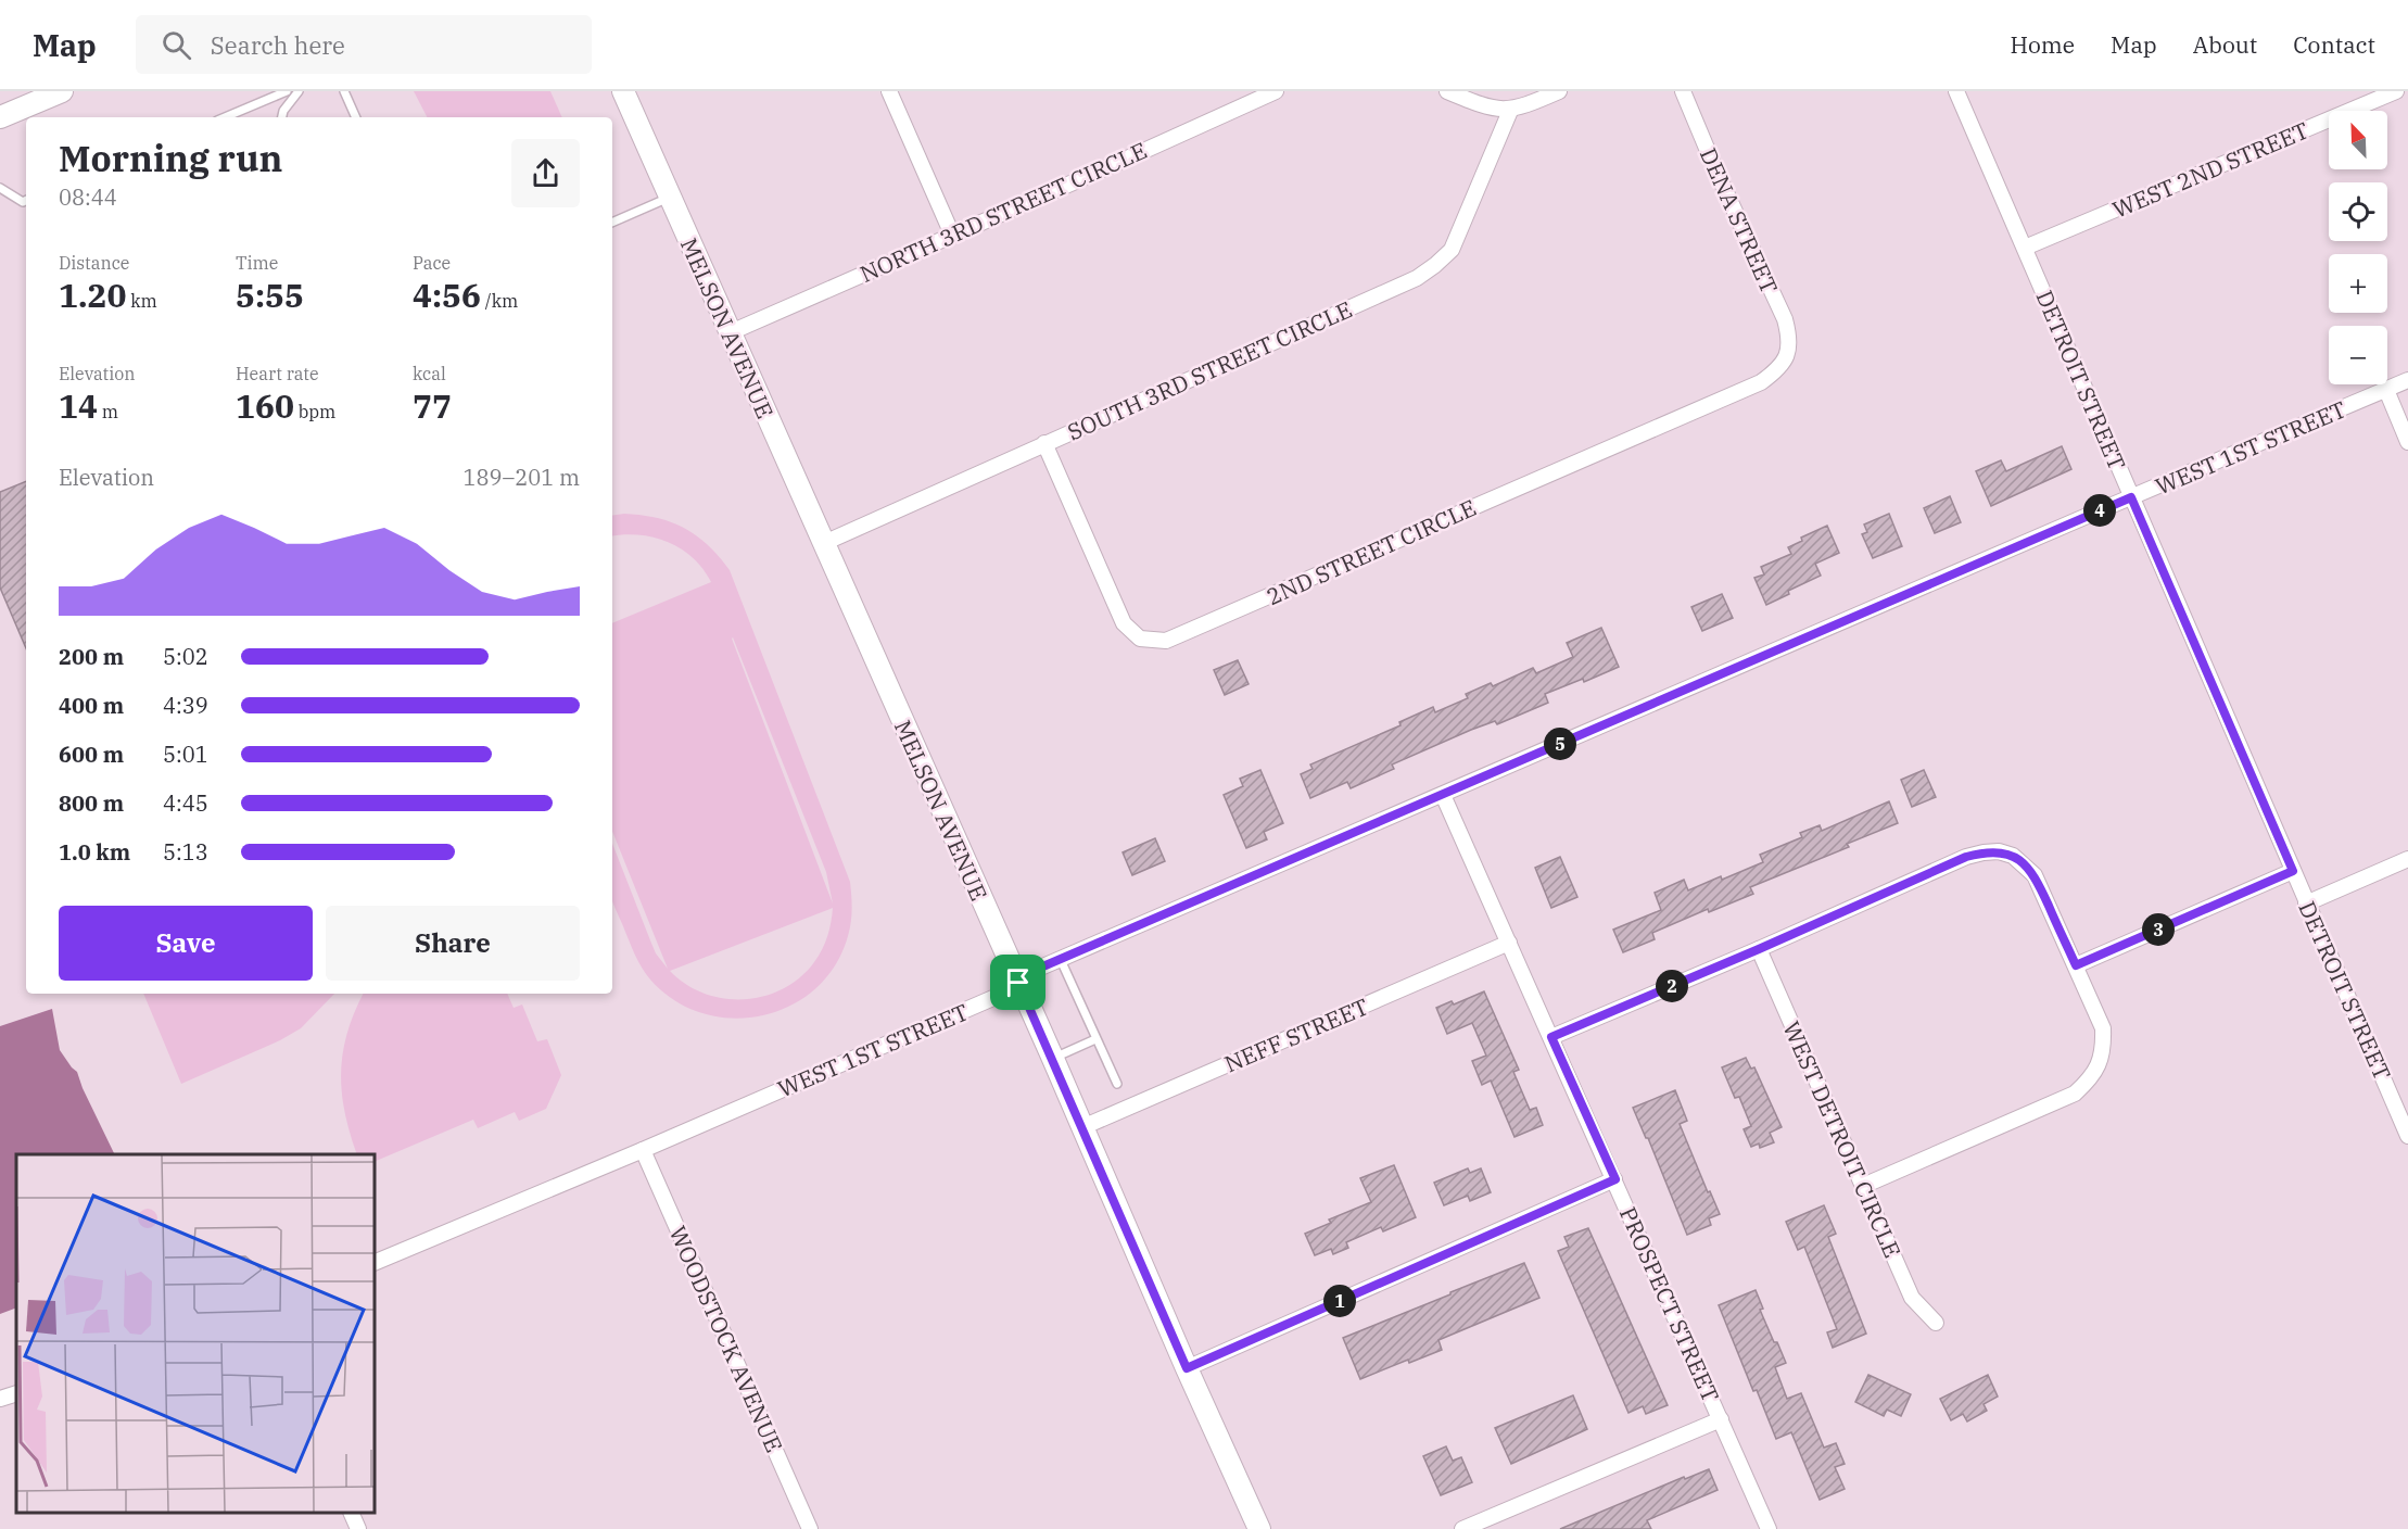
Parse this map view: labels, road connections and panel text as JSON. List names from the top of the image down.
{
  "streets": {
    "street": [
      "WEST 2ND STREET",
      "NORTH 3RD STREET CIRCLE",
      "DENA STREET",
      "MELSON AVENUE",
      "SOUTH 3RD STREET CIRCLE",
      "DETROIT STREET",
      "WEST 1ST STREET",
      "2ND STREET CIRCLE",
      "NEFF STREET",
      "WEST DETROIT CIRCLE",
      "PROSPECT STREET",
      "WOODSTOCK AVENUE"
    ]
  },
  "crossings": [
    ["WEST 2ND STREET", "DETROIT STREET"],
    ["NORTH 3RD STREET CIRCLE", "MELSON AVENUE"],
    ["DENA STREET", "2ND STREET CIRCLE"],
    ["MELSON AVENUE", "SOUTH 3RD STREET CIRCLE"],
    ["MELSON AVENUE", "WEST 1ST STREET"],
    ["MELSON AVENUE", "NEFF STREET"],
    ["SOUTH 3RD STREET CIRCLE", "2ND STREET CIRCLE"],
    ["DETROIT STREET", "WEST 1ST STREET"],
    ["WEST 1ST STREET", "PROSPECT STREET"],
    ["WEST 1ST STREET", "WOODSTOCK AVENUE"],
    ["NEFF STREET", "PROSPECT STREET"]
  ],
  "north": "top left",
  "page": {
    "header": "Map",
    "search": "Search here",
    "nav": [
      "Home",
      "Map",
      "About",
      "Contact"
    ],
    "map_buttons": ["+", "−"],
    "heading": ["Morning run", "08:44"],
    "stats": [
      ["Distance", "1.20 km"],
      ["Time", "5:55"],
      ["Pace", "4:56 /km"],
      ["Elevation", "14 m"],
      ["Heart rate", "160 bpm"],
      ["kcal", "77"]
    ],
    "chart": ["Elevation", "189–201 m"],
    "pins": [
      "4",
      "5",
      "3",
      "2",
      "1"
    ],
    "list": [
      {
        "name": "200 m",
        "note": "5:02"
      },
      {
        "name": "400 m",
        "note": "4:39"
      },
      {
        "name": "600 m",
        "note": "5:01"
      },
      {
        "name": "800 m",
        "note": "4:45"
      },
      {
        "name": "1.0 km",
        "note": "5:13"
      }
    ],
    "buttons": ["Save", "Share"]
  }
}
